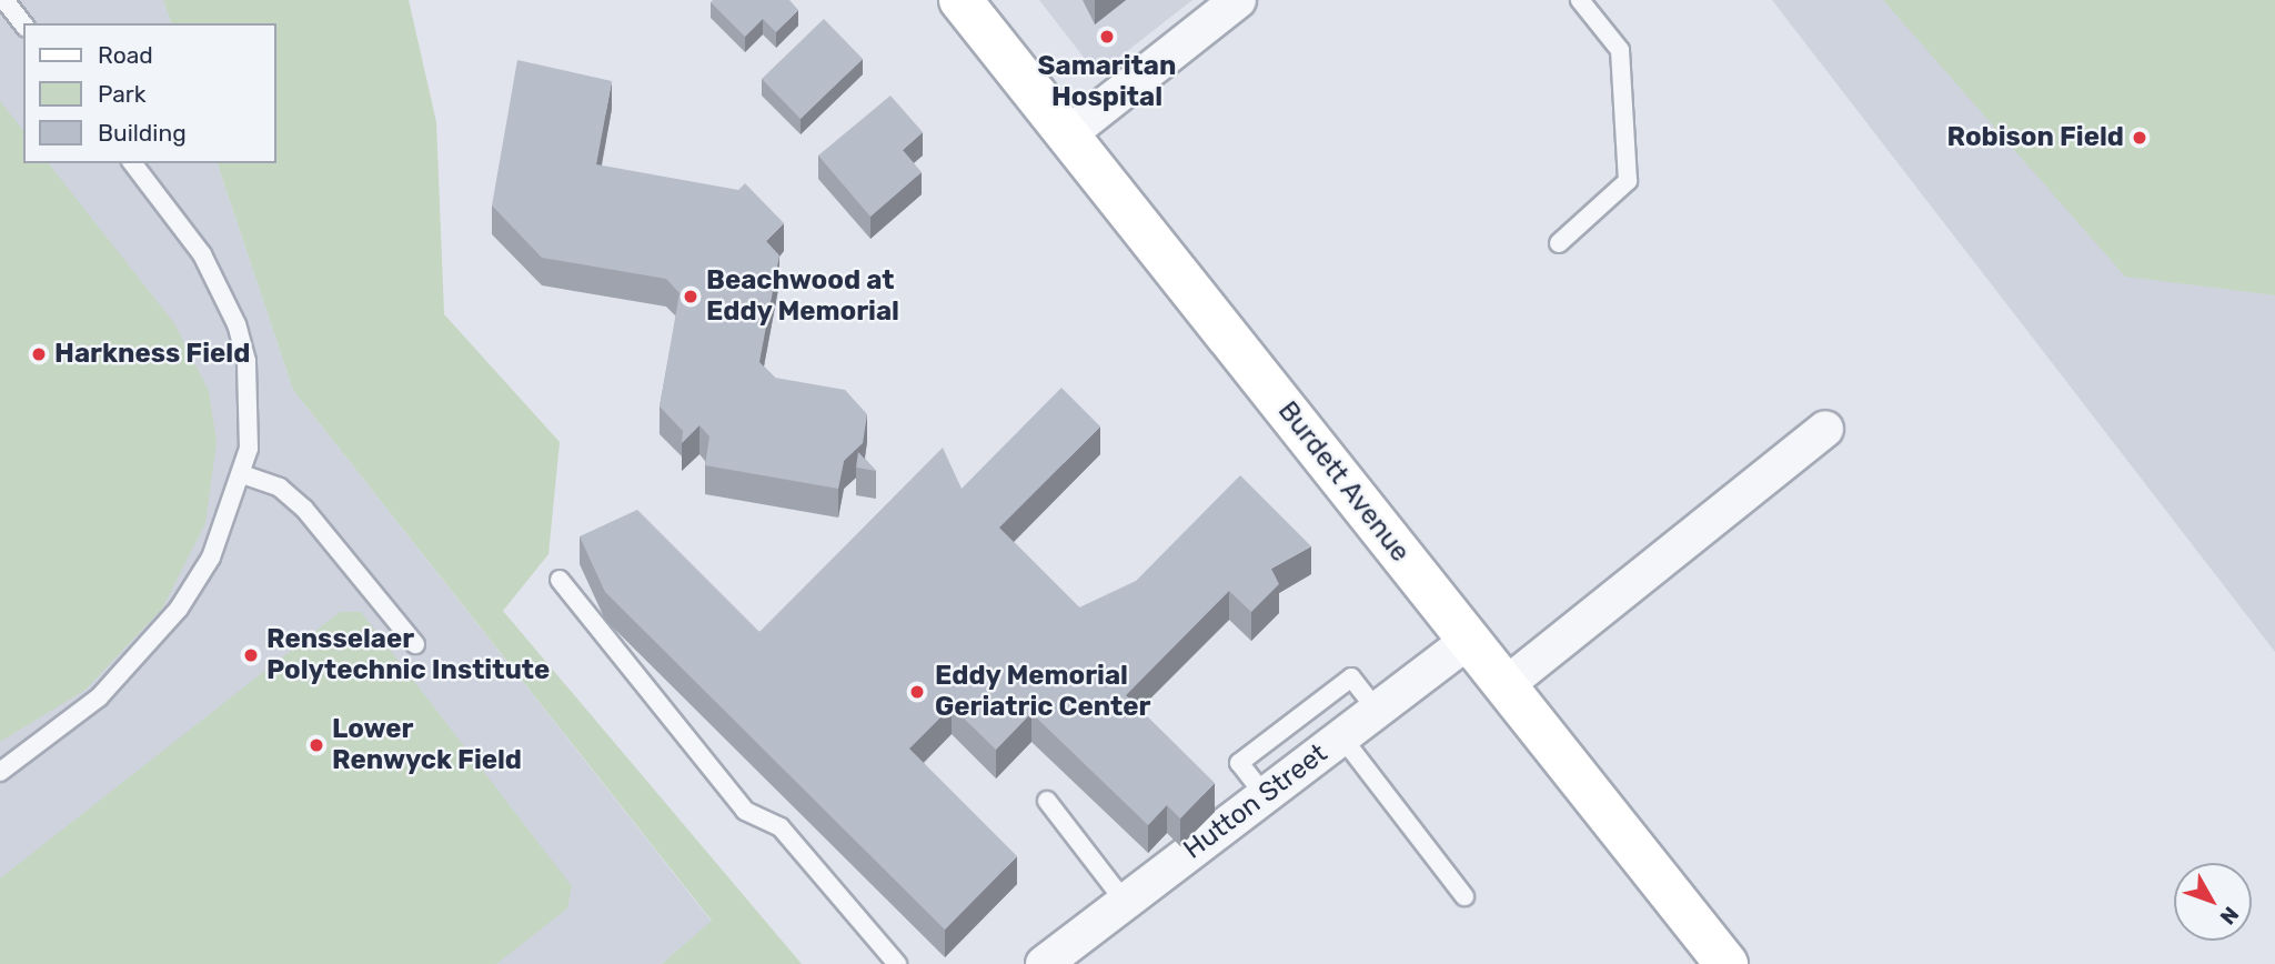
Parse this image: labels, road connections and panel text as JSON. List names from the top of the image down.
{
  "streets": {
    "street": ["Burdett Avenue", "Hutton Street"]
  },
  "crossings": [
    ["Burdett Avenue", "Hutton Street"]
  ],
  "places": [
    "Samaritan Hospital",
    "Robison Field",
    "Beachwood at Eddy Memorial",
    "Harkness Field",
    "Rensselaer Polytechnic Institute",
    "Eddy Memorial Geriatric Center",
    "Lower Renwyck Field"
  ],
  "legend": ["Road", "Park", "Building"],
  "north": "bottom right"
}
